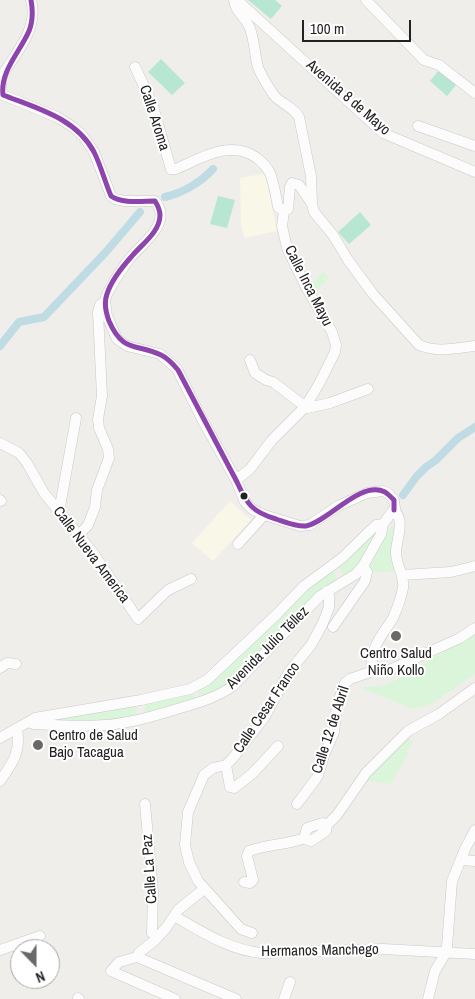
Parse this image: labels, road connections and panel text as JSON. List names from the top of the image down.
{
  "streets": {
    "street": [
      "Avenida 8 de Mayo",
      "Calle Aroma",
      "Calle Inca Mayu",
      "Calle Nueva America",
      "Avenida Julio Téllez",
      "Calle Cesar Franco",
      "Calle 12 de Abril",
      "Calle La Paz",
      "Hermanos Manchego"
    ]
  },
  "crossings": [
    ["Calle Aroma", "Calle Inca Mayu"],
    ["Avenida Julio Téllez", "Calle Cesar Franco"]
  ],
  "places": ["Centro Salud Niño Kollo", "Centro de Salud Bajo Tacagua"],
  "scale_bar": "100 m",
  "north": "bottom"
}
